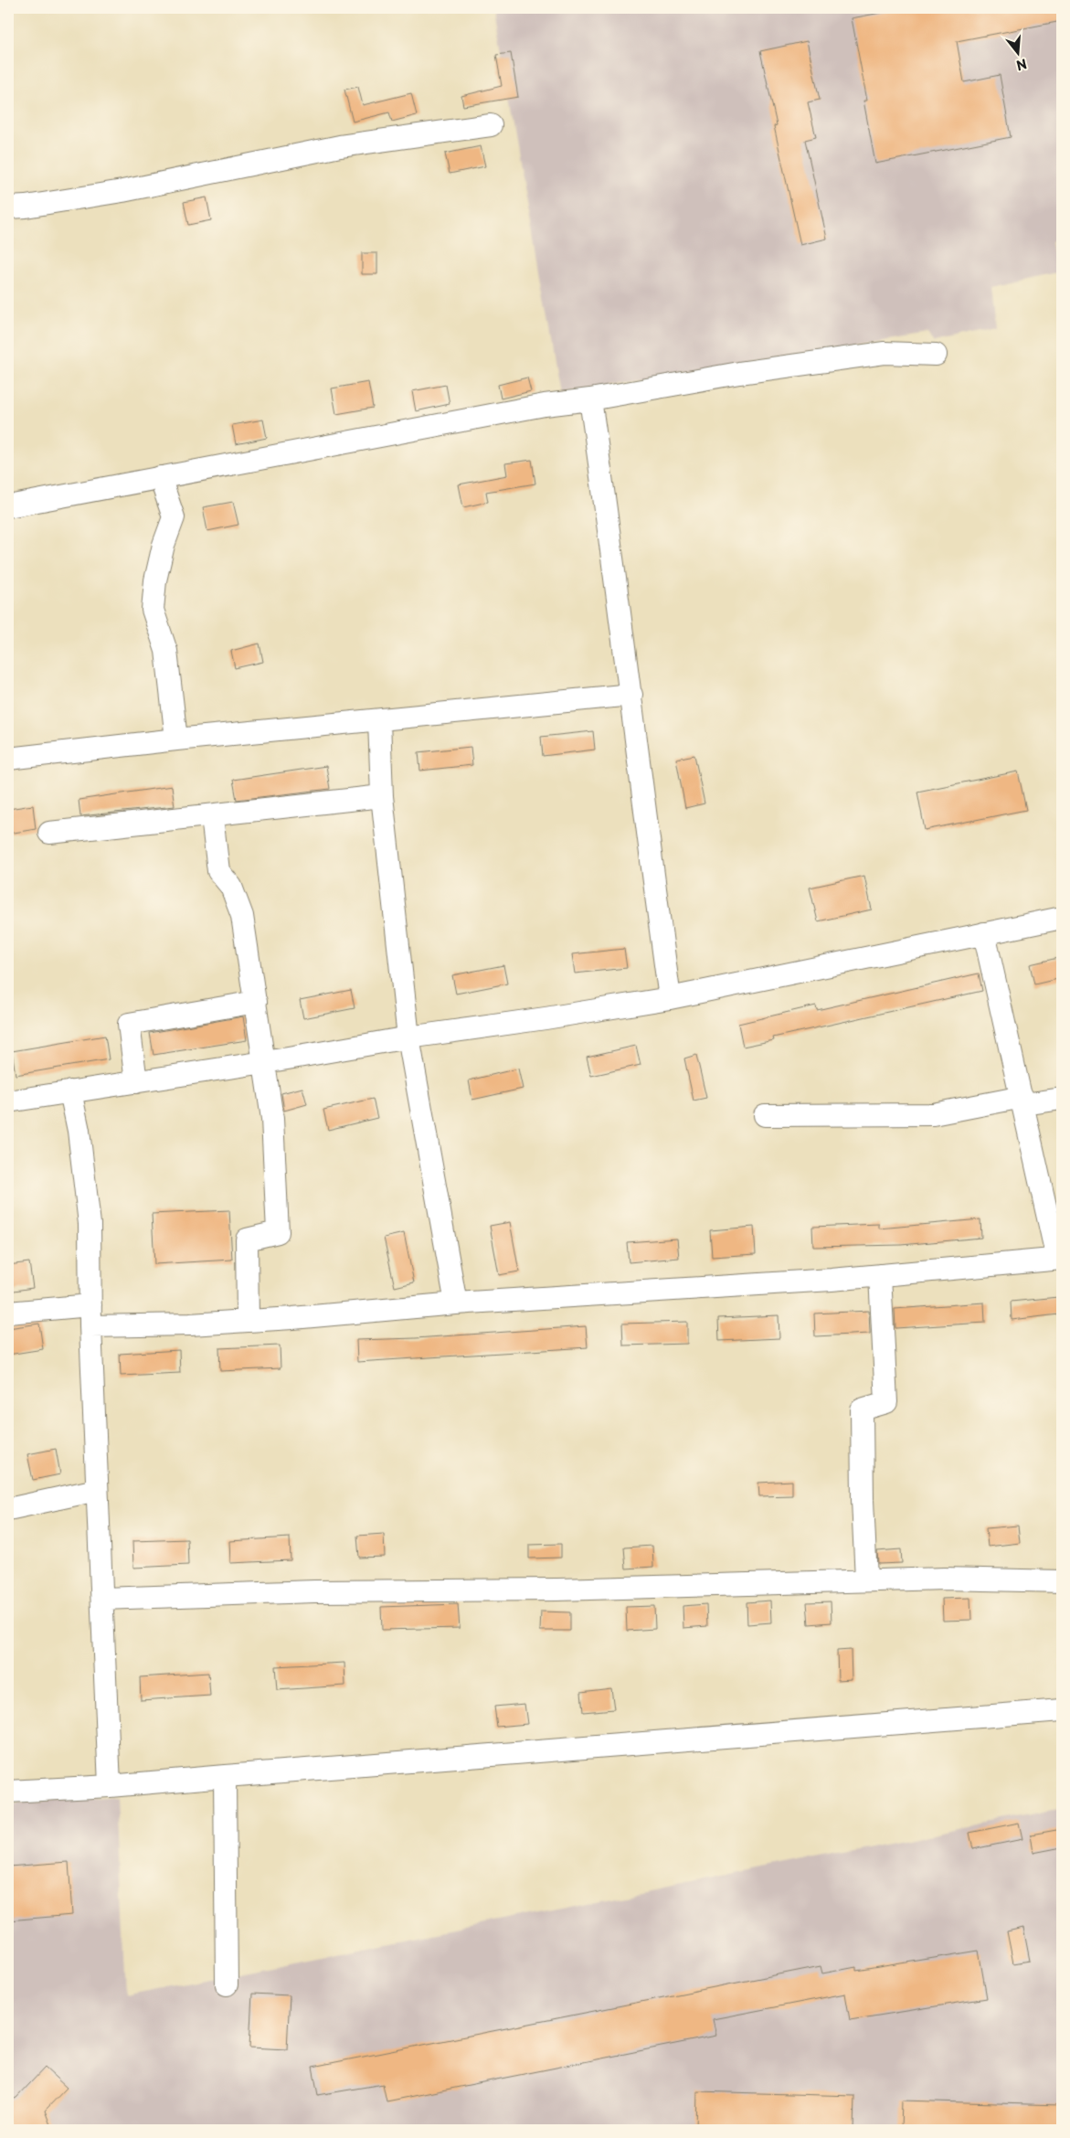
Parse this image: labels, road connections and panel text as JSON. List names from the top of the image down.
{
  "north": "bottom"
}
